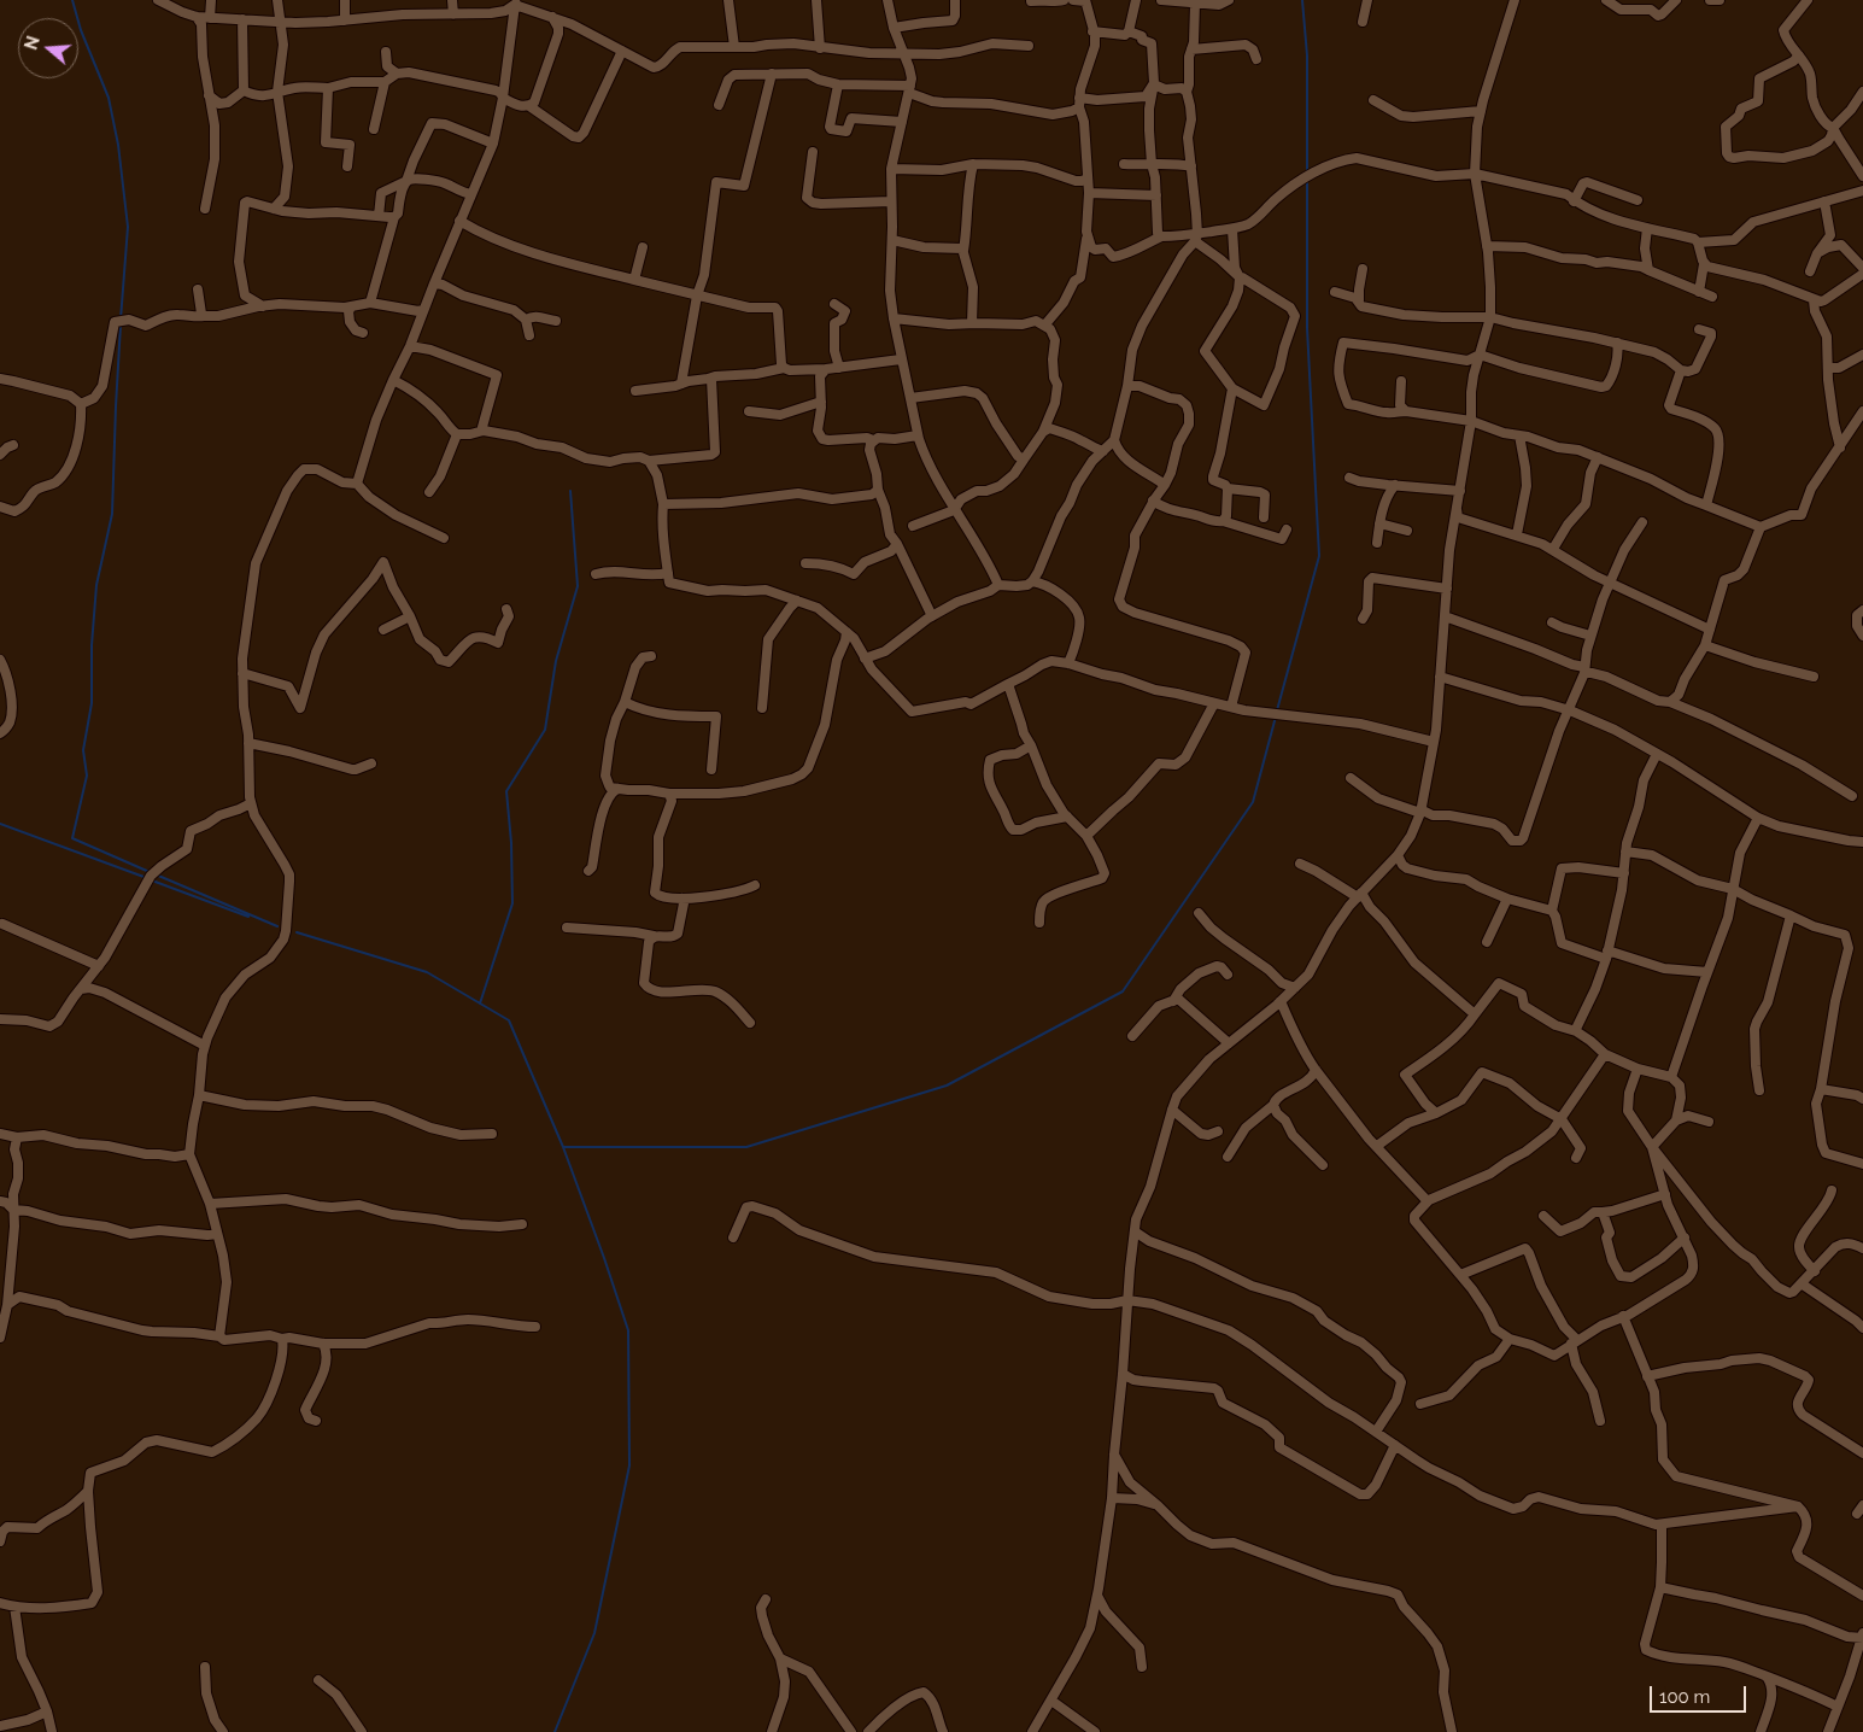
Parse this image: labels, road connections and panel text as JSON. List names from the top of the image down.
{
  "scale_bar": "100 m",
  "north": "left"
}
